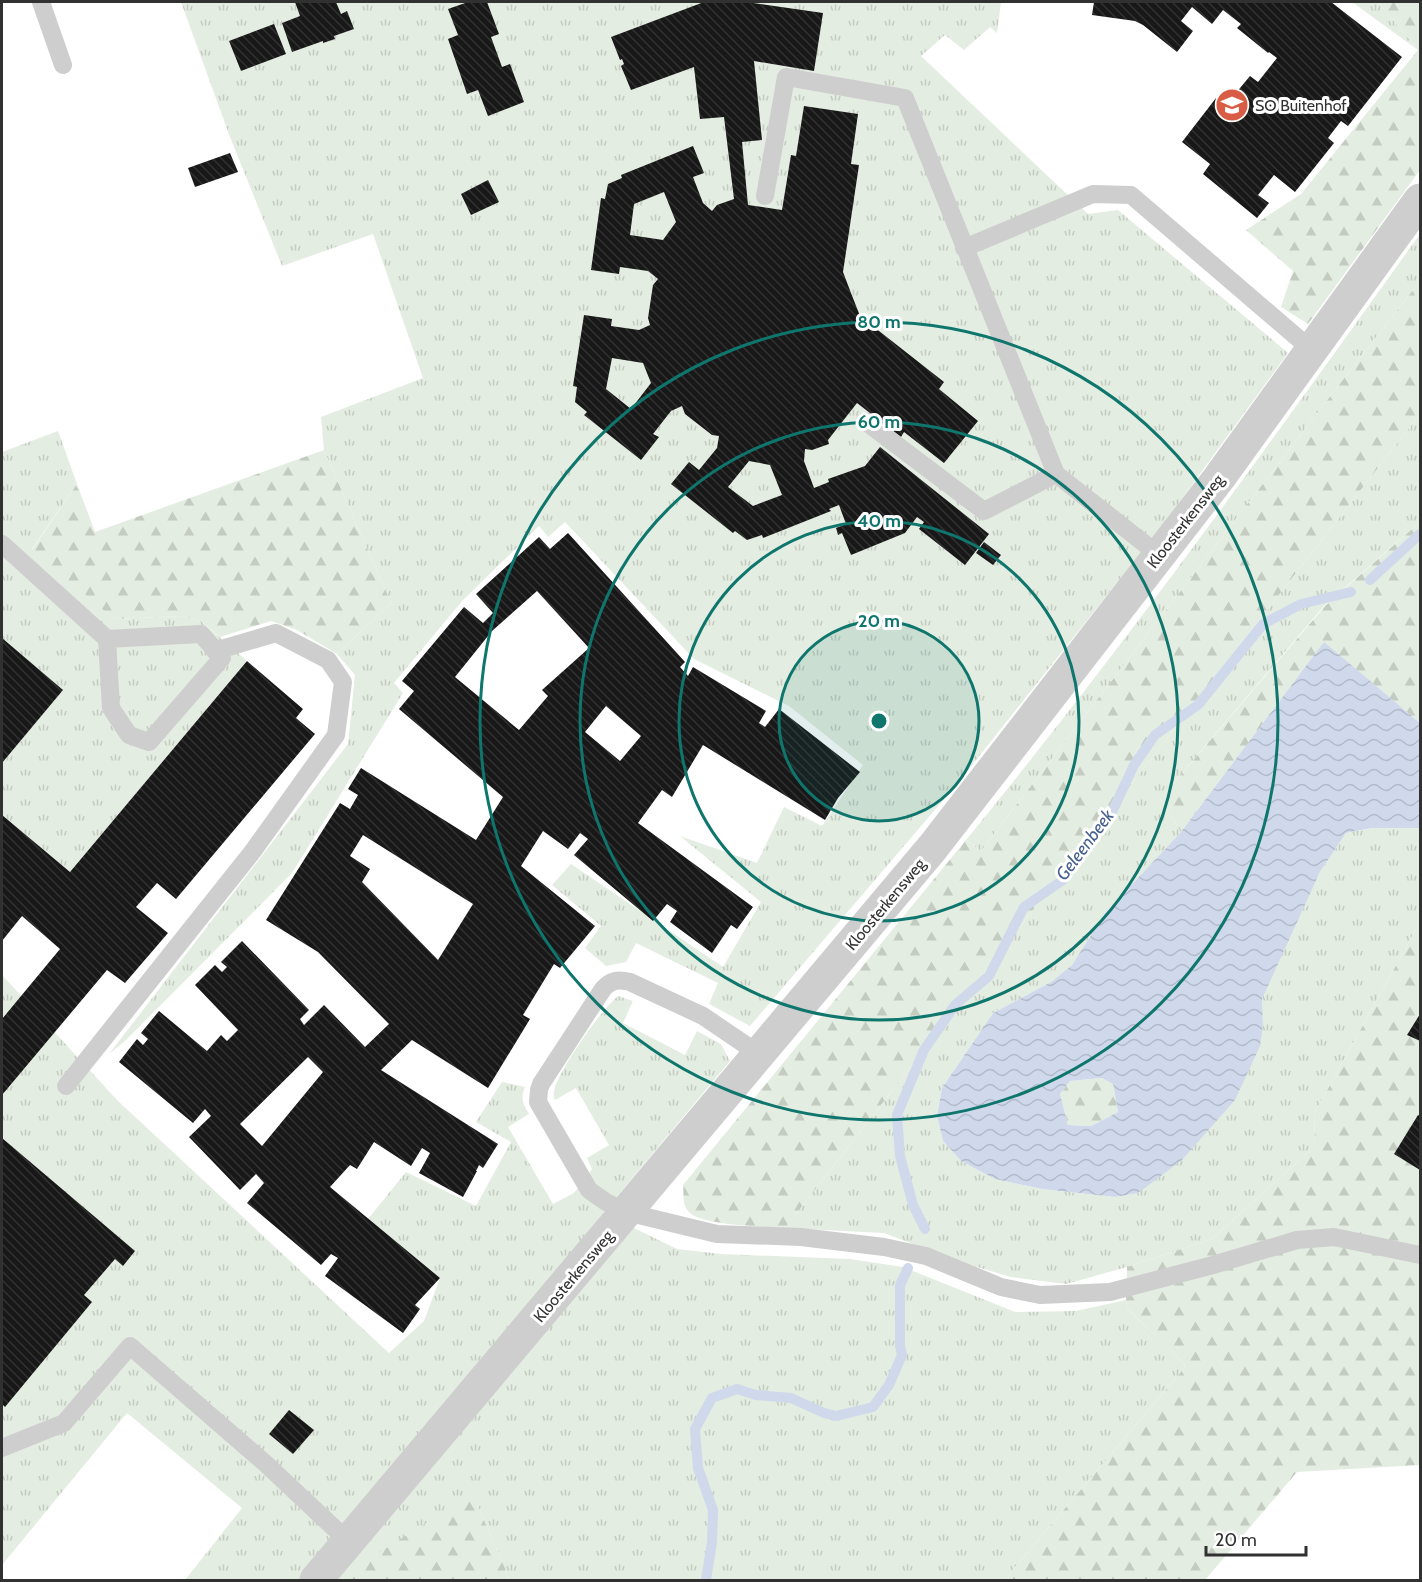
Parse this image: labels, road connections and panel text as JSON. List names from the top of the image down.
{
  "streets": {
    "street": ["Kloosterkensweg"]
  },
  "water": ["Geleenbeek"],
  "places": {
    "school or university": ["SO Buitenhof"]
  },
  "scale_bar": "20 m",
  "rings": [
    "80 m",
    "60 m",
    "40 m",
    "20 m"
  ]
}
